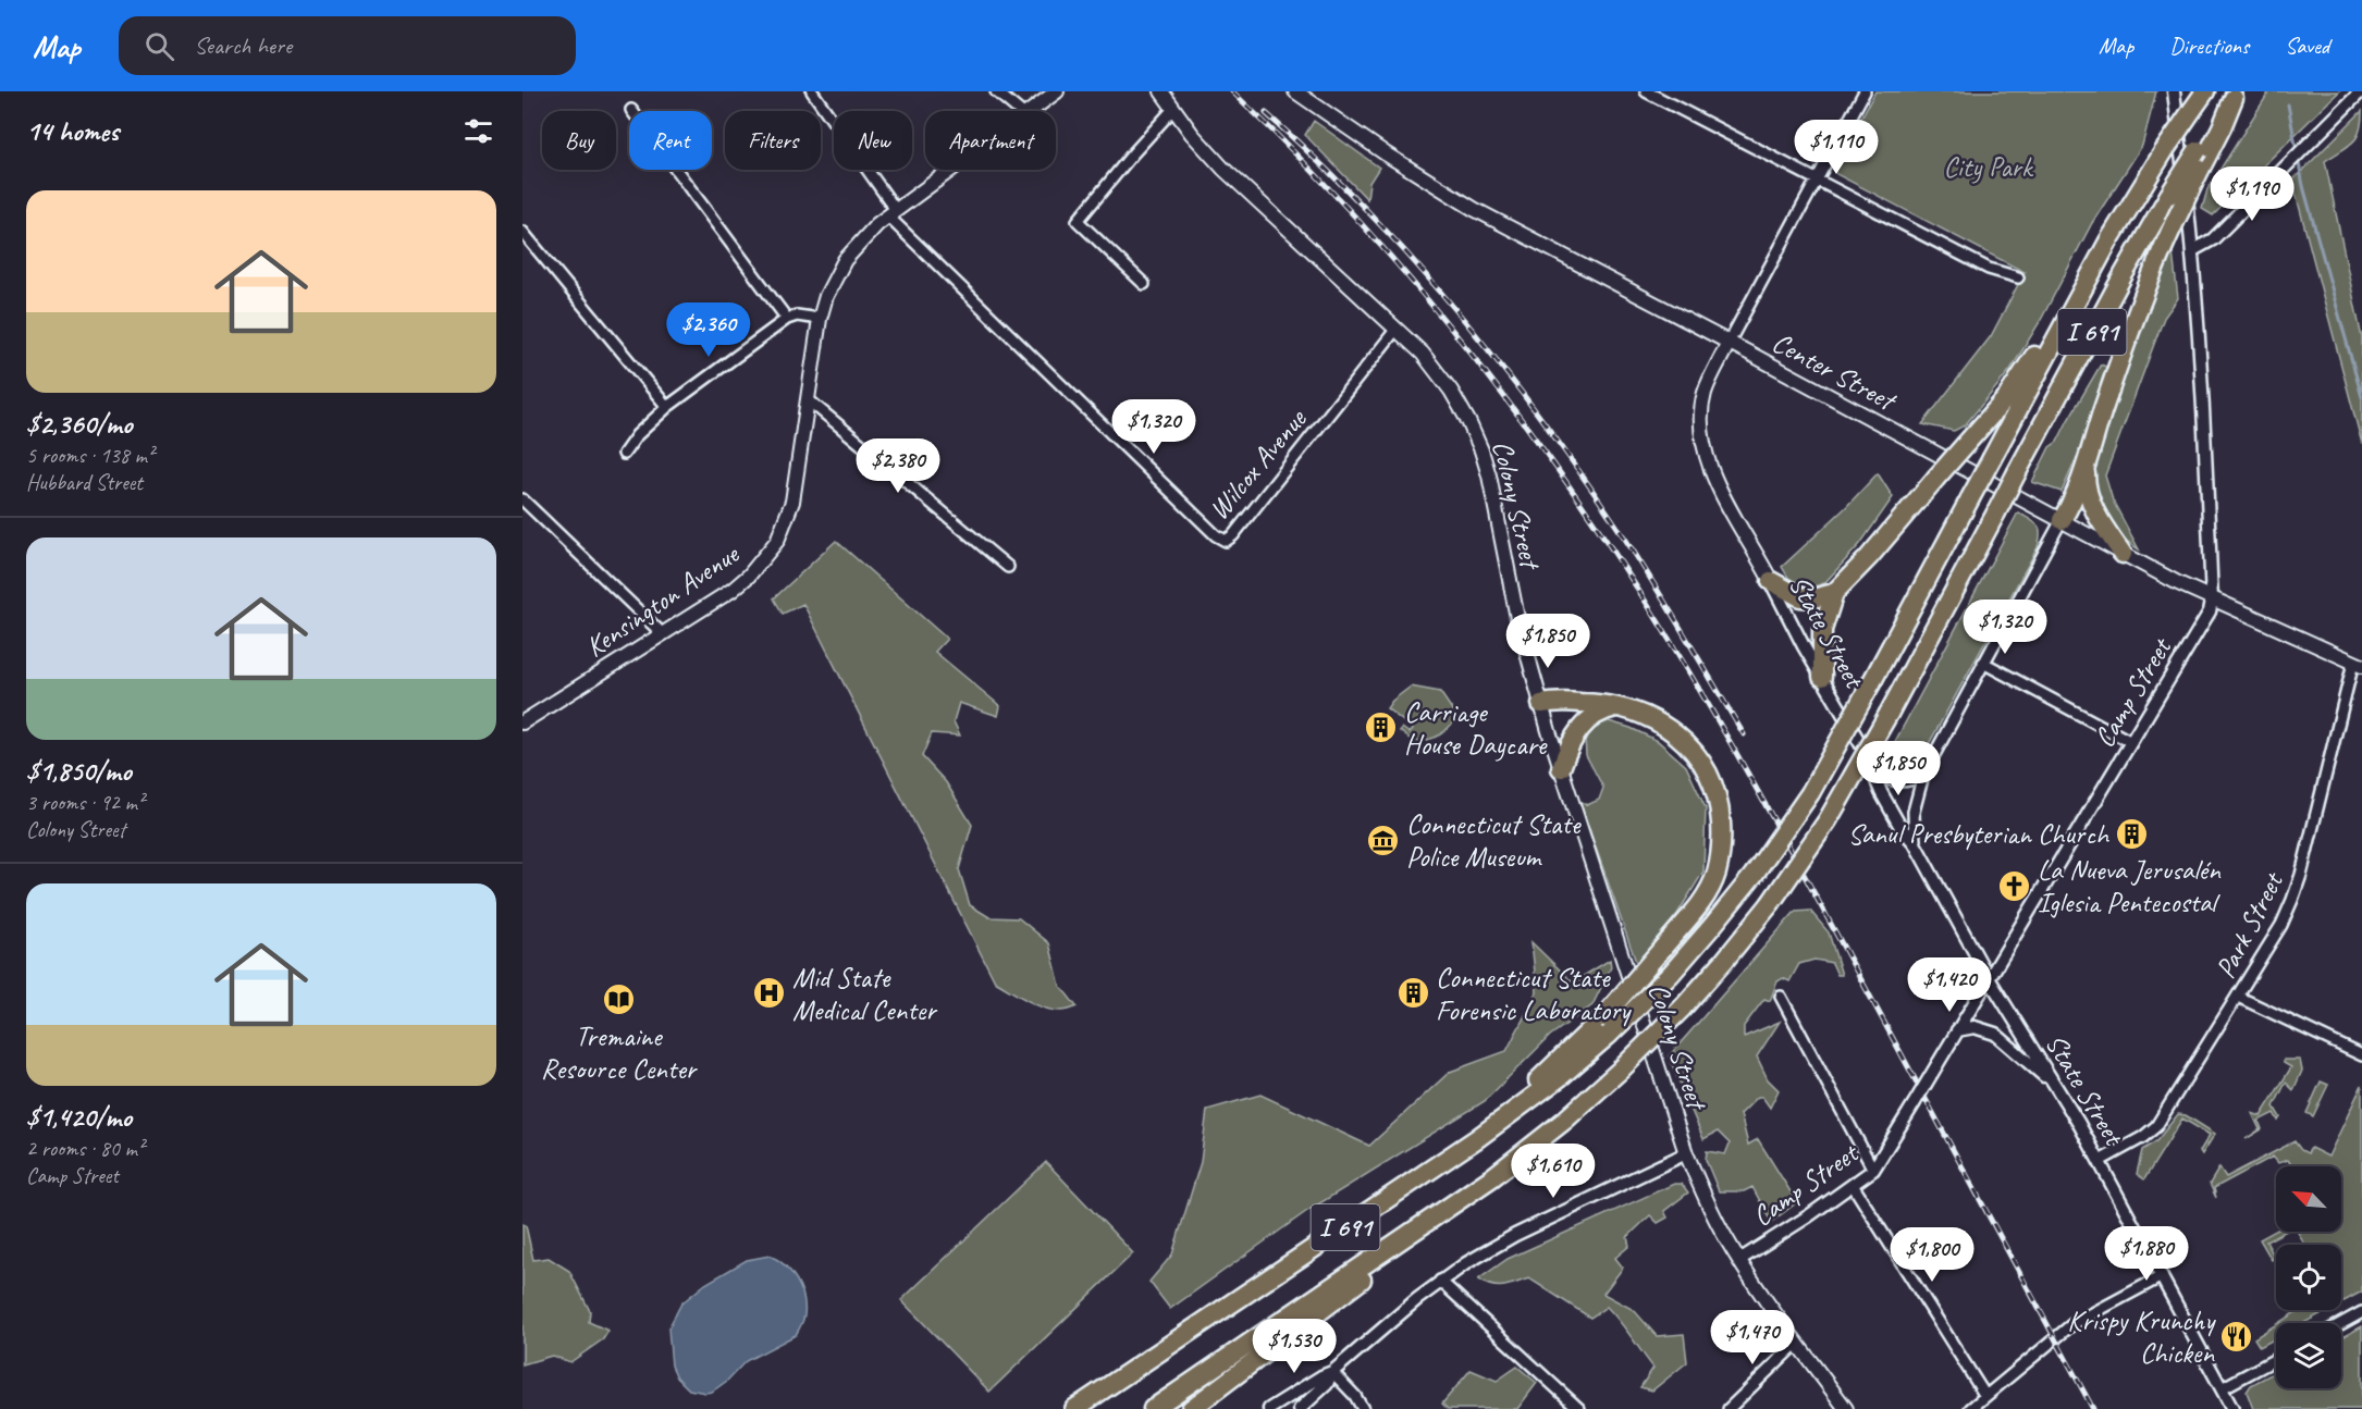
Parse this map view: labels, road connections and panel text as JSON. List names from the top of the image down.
{
  "streets": {
    "highway": ["I 691"],
    "main road": [
      "Center Street",
      "Colony Street",
      "Kensington Avenue",
      "State Street"
    ],
    "street": ["Wilcox Avenue", "Camp Street", "Park Street"]
  },
  "crossings": [
    ["Center Street", "State Street"],
    ["Center Street", "Camp Street"],
    ["Center Street", "Park Street"],
    ["Wilcox Avenue", "Colony Street"],
    ["Wilcox Avenue", "Kensington Avenue"],
    ["Colony Street", "Camp Street"],
    ["State Street", "Camp Street"],
    ["State Street", "Park Street"]
  ],
  "parks": ["City Park"],
  "places": {
    "building": ["Carriage House Daycare", "Sanul Presbyterian Church", "Connecticut State Forensic Laboratory"],
    "museum": ["Connecticut State Police Museum"],
    "church": ["La Nueva Jerusalén Iglesia Pentecostal"],
    "hospital": ["Mid State Medical Center"],
    "library": ["Tremaine Resource Center"],
    "restaurant": ["Krispy Krunchy Chicken"]
  },
  "north": "top left",
  "page": {
    "header": "Map",
    "search": "Search here",
    "nav": ["Map", "Directions", "Saved"],
    "heading": "14 homes",
    "chip": [
      "Buy",
      "Rent",
      "Filters",
      "New",
      "Apartment"
    ],
    "price": [
      "$1,110",
      "$1,190",
      "$2,360",
      "$1,320",
      "$2,380",
      "$1,320",
      "$1,850",
      "$1,850",
      "$1,420",
      "$1,610",
      "$1,880",
      "$1,800",
      "$1,470",
      "$1,530"
    ],
    "list": [
      {
        "name": "$2,360/mo",
        "note": "5 rooms · 138 m² · Hubbard Street"
      },
      {
        "name": "$1,850/mo",
        "note": "3 rooms · 92 m² · Colony Street"
      },
      {
        "name": "$1,420/mo",
        "note": "2 rooms · 80 m² · Camp Street"
      }
    ]
  }
}
